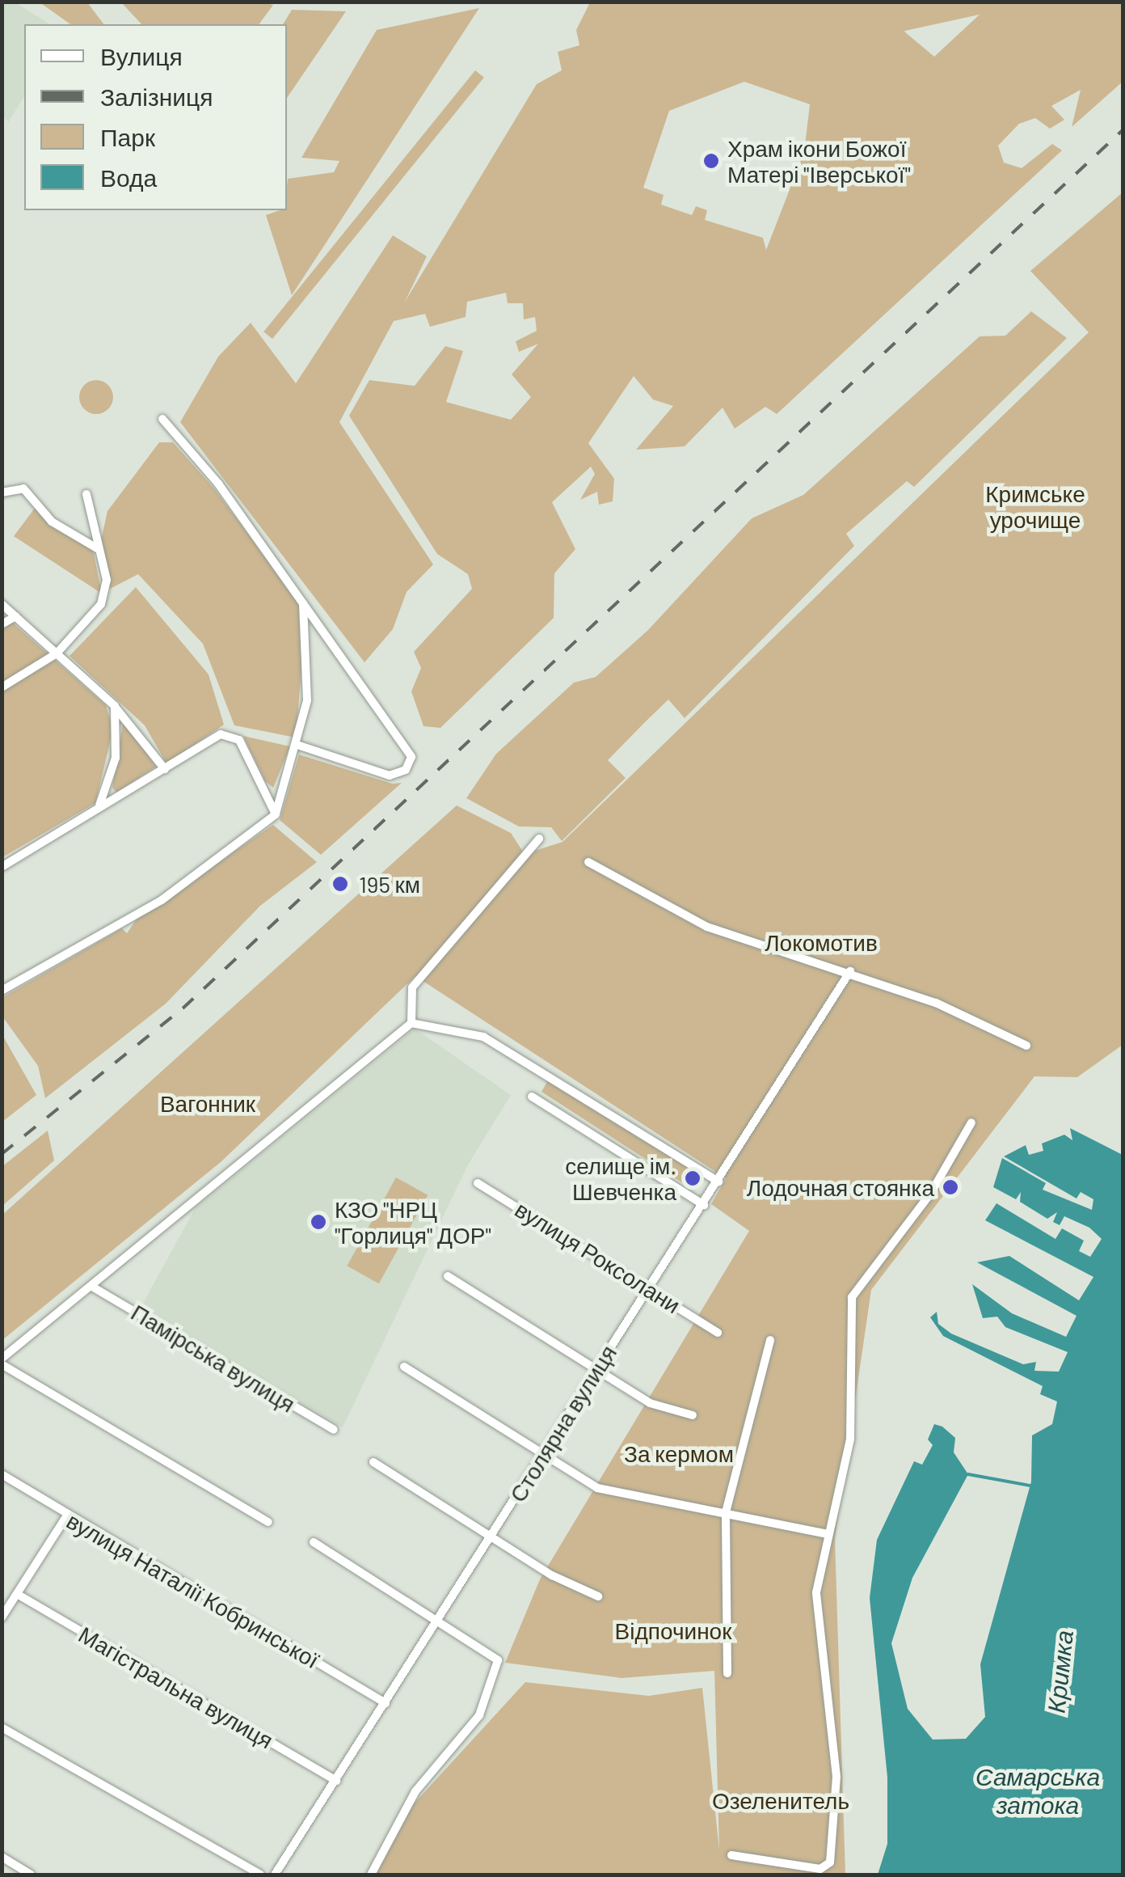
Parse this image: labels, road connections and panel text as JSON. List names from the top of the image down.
{
  "streets": {
    "street": [
      "вулиця Роксолани",
      "Памірська вулиця",
      "Столярна вулиця",
      "вулиця Наталії Кобринської",
      "Магістральна вулиця"
    ]
  },
  "crossings": [
    ["вулиця Роксолани", "Столярна вулиця"],
    ["Столярна вулиця", "вулиця Наталії Кобринської"],
    ["Столярна вулиця", "Магістральна вулиця"]
  ],
  "water": ["Кримка", "Самарська затока"],
  "parks": [
    "Кримське урочище",
    "Локомотив",
    "Вагонник",
    "За кермом",
    "Відпочинок",
    "Озеленитель"
  ],
  "places": [
    "Храм ікони Божої Матері \"Іверської\"",
    "195 км",
    "селище ім. Шевченка",
    "Лодочная стоянка",
    "КЗО \"НРЦ \"Горлиця\" ДОР\""
  ],
  "legend": [
    "Вулиця",
    "Залізниця",
    "Парк",
    "Вода"
  ]
}
